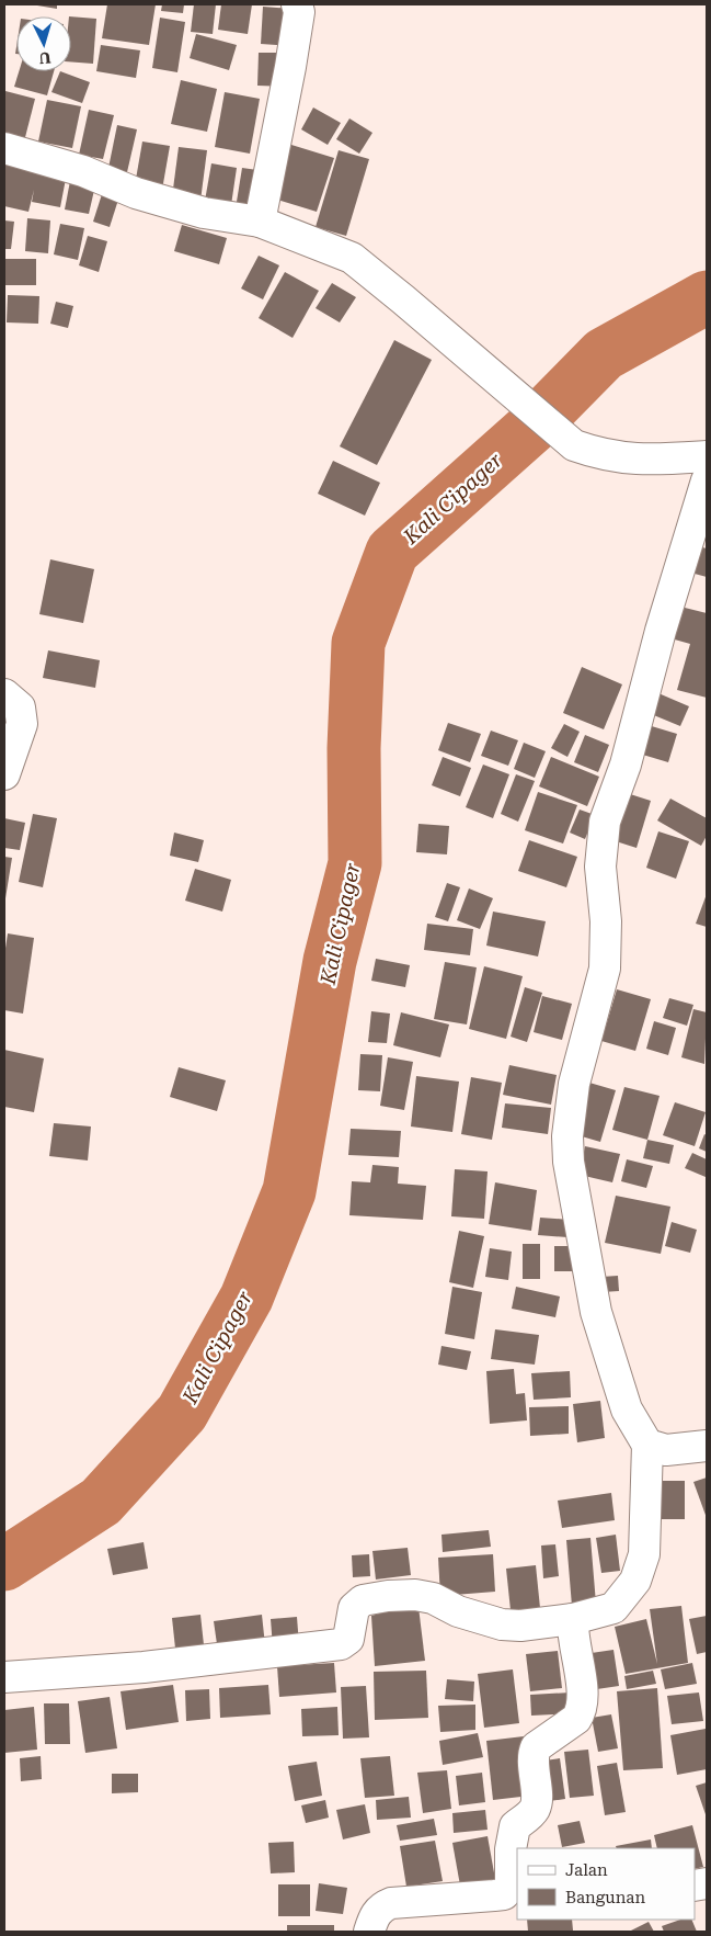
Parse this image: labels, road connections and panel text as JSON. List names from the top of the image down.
{
  "water": ["Kali Cipager"],
  "legend": ["Jalan", "Bangunan"],
  "north": "bottom"
}
